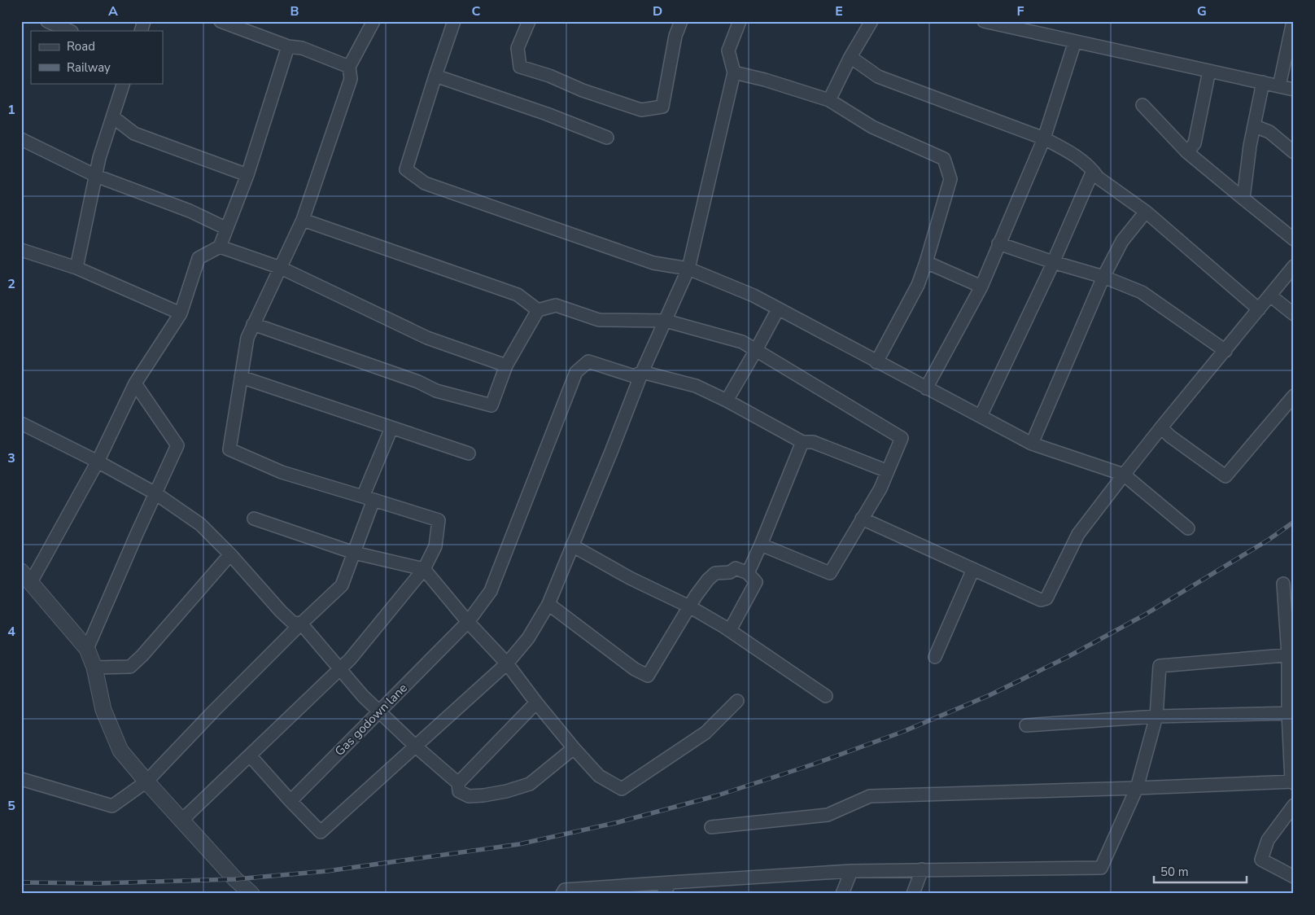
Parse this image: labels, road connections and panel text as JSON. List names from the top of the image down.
{
  "streets": {
    "street": ["Gas godown lane"]
  },
  "legend": ["Road", "Railway"],
  "scale_bar": "50 m",
  "grid": {
    "columns": [
      "A",
      "B",
      "C",
      "D",
      "E",
      "F",
      "G"
    ],
    "rows": [
      "1",
      "2",
      "3",
      "4",
      "5"
    ]
  }
}
